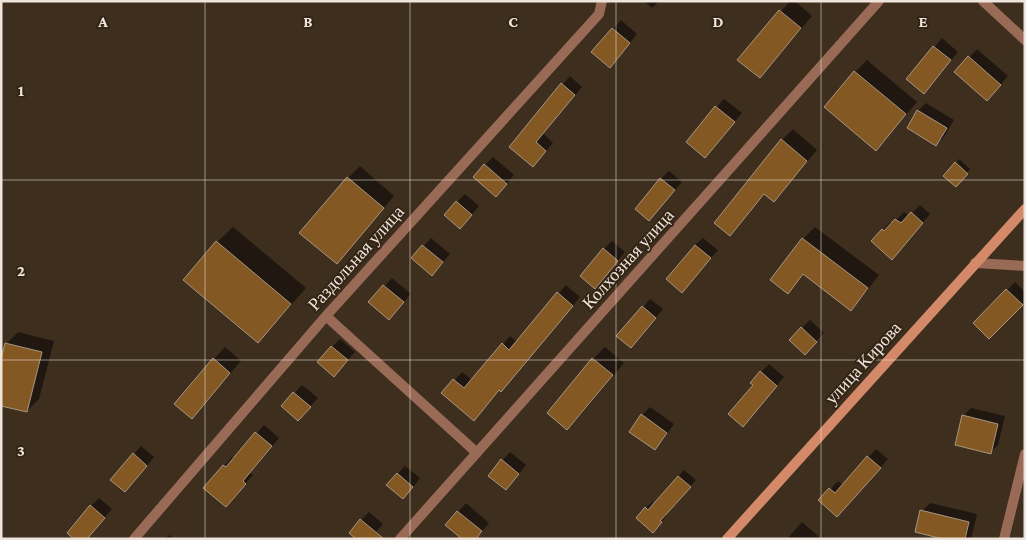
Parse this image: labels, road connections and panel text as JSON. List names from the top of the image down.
{
  "streets": {
    "main road": ["улица Кирова"],
    "street": ["Раздольная улица", "Колхозная улица"]
  },
  "grid": {
    "columns": [
      "A",
      "B",
      "C",
      "D",
      "E"
    ],
    "rows": ["1", "2", "3"]
  }
}
